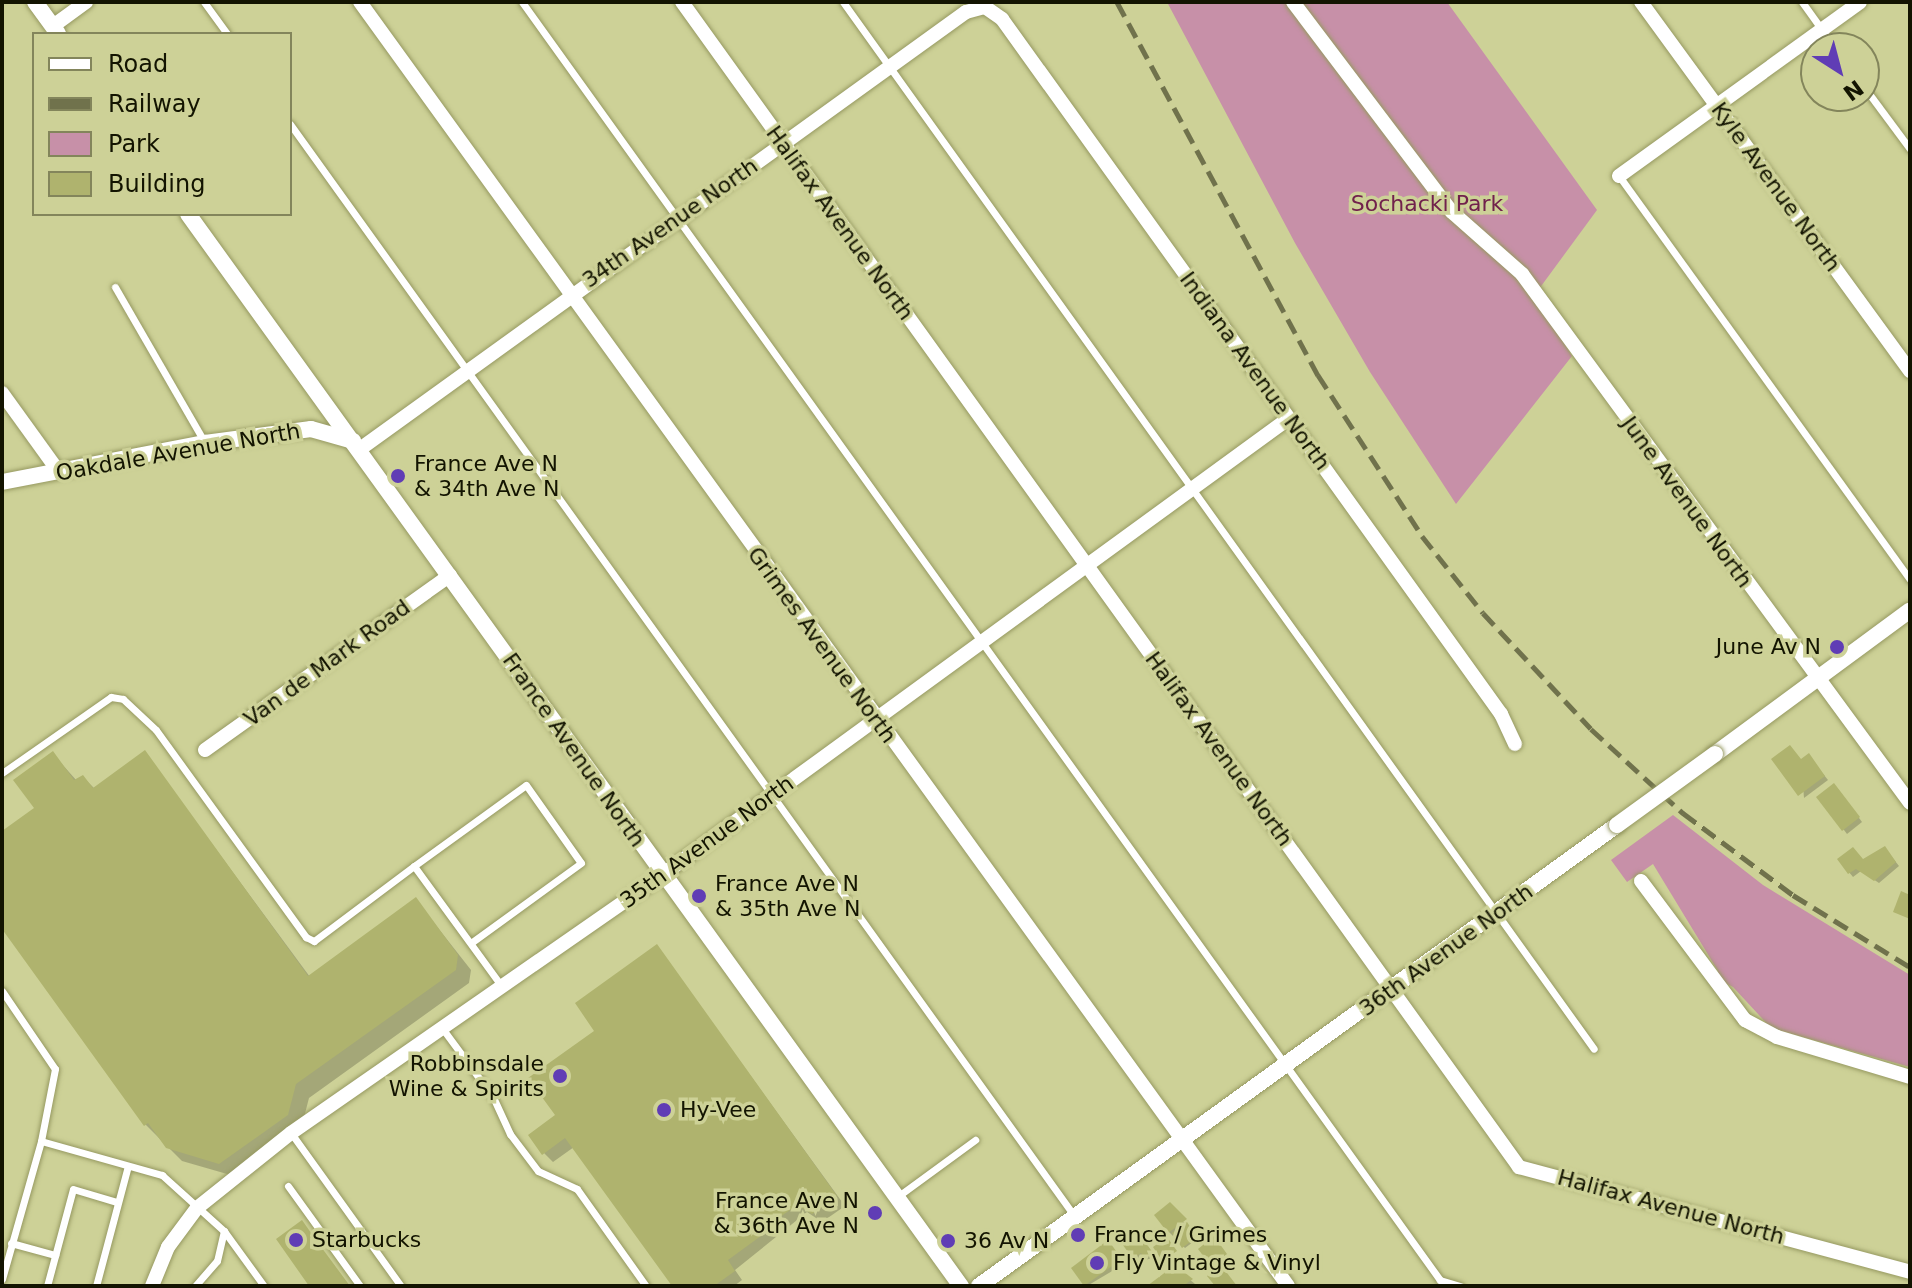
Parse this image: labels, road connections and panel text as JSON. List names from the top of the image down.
{
  "streets": {
    "street": [
      "Kyle Avenue North",
      "34th Avenue North",
      "Halifax Avenue North",
      "Indiana Avenue North",
      "Oakdale Avenue North",
      "June Avenue North",
      "Grimes Avenue North",
      "Van de Mark Road",
      "France Avenue North",
      "35th Avenue North",
      "36th Avenue North"
    ]
  },
  "crossings": [
    ["34th Avenue North", "Halifax Avenue North"],
    ["34th Avenue North", "Indiana Avenue North"],
    ["34th Avenue North", "Oakdale Avenue North"],
    ["34th Avenue North", "Grimes Avenue North"],
    ["34th Avenue North", "France Avenue North"],
    ["Halifax Avenue North", "35th Avenue North"],
    ["Halifax Avenue North", "36th Avenue North"],
    ["Indiana Avenue North", "35th Avenue North"],
    ["Oakdale Avenue North", "France Avenue North"],
    ["June Avenue North", "36th Avenue North"],
    ["Grimes Avenue North", "35th Avenue North"],
    ["Grimes Avenue North", "36th Avenue North"],
    ["Van de Mark Road", "France Avenue North"],
    ["France Avenue North", "35th Avenue North"]
  ],
  "parks": ["Sochacki Park"],
  "places": [
    "France Ave N & 34th Ave N",
    "June Av N",
    "France Ave N & 35th Ave N",
    "Robbinsdale Wine & Spirits",
    "Hy-Vee",
    "France Ave N & 36th Ave N",
    "France / Grimes",
    "Starbucks",
    "36 Av N",
    "Fly Vintage & Vinyl"
  ],
  "legend": [
    "Road",
    "Railway",
    "Park",
    "Building"
  ],
  "north": "bottom right"
}
